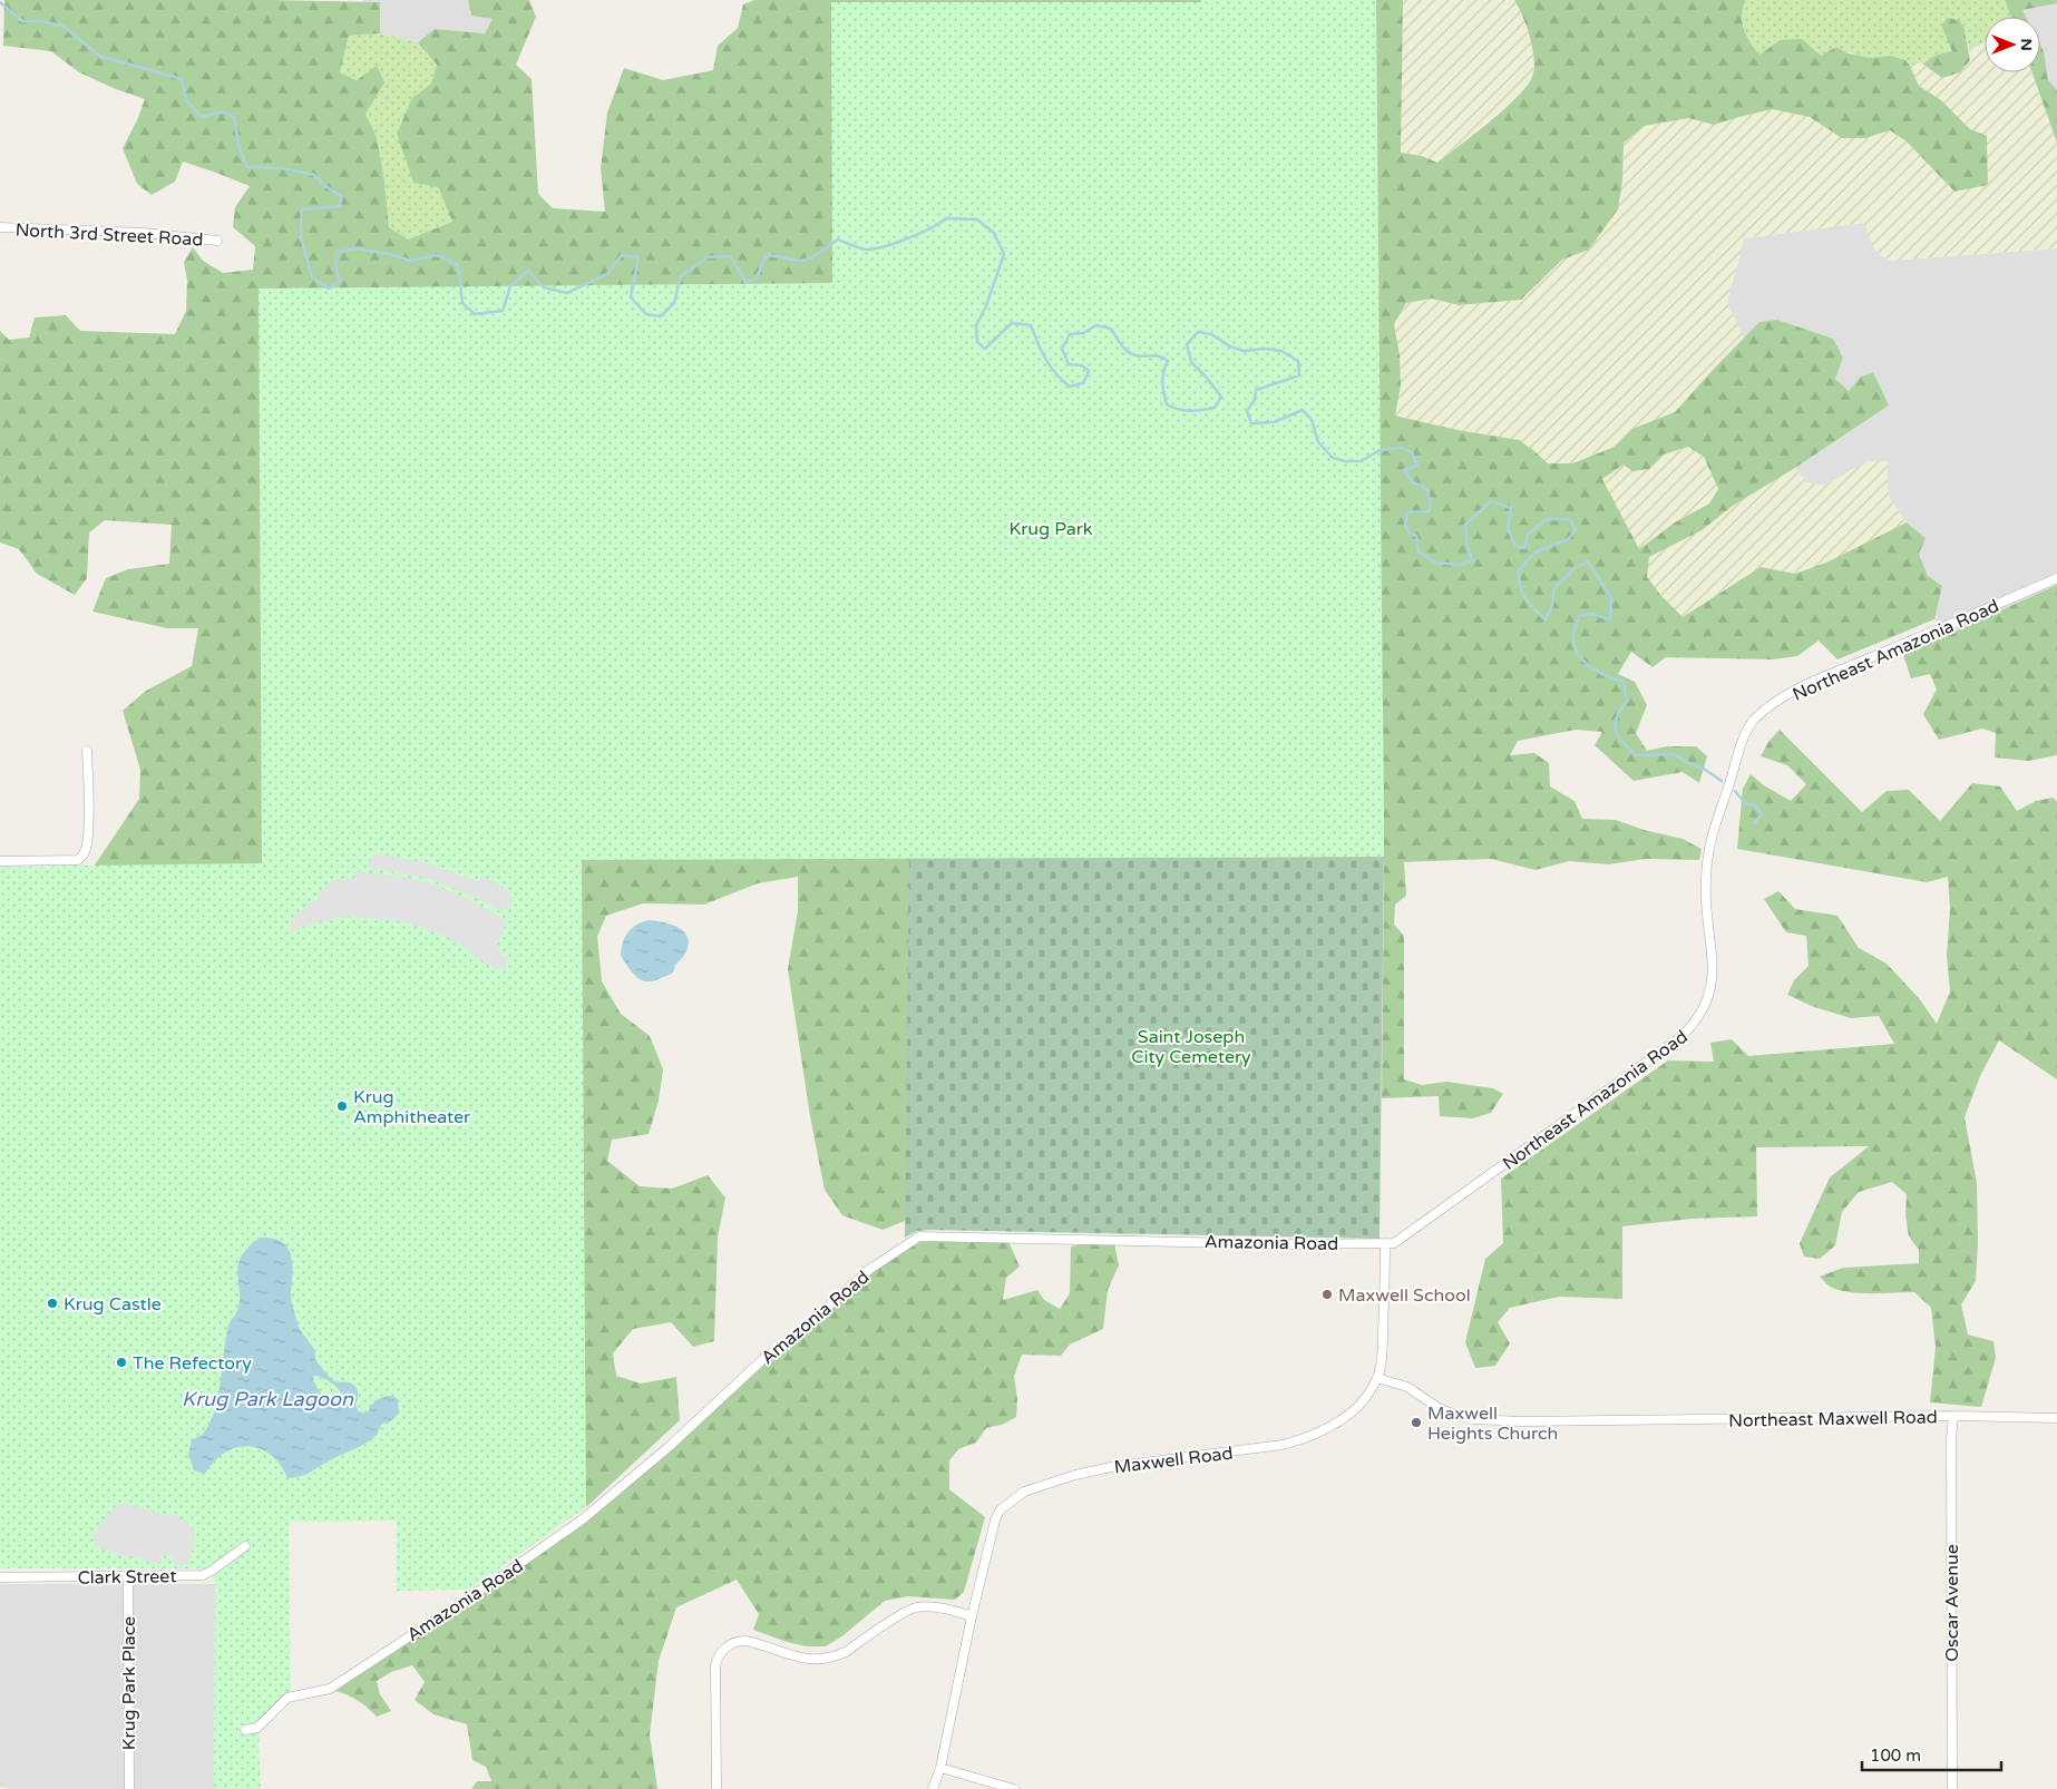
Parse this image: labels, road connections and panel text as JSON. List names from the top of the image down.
{
  "streets": {
    "street": [
      "North 3rd Street Road",
      "Northeast Amazonia Road",
      "Amazonia Road",
      "Northeast Maxwell Road",
      "Maxwell Road",
      "Clark Street",
      "Oscar Avenue",
      "Krug Park Place"
    ]
  },
  "crossings": [
    ["Northeast Amazonia Road", "Amazonia Road"],
    ["Northeast Maxwell Road", "Maxwell Road"],
    ["Northeast Maxwell Road", "Oscar Avenue"],
    ["Clark Street", "Krug Park Place"]
  ],
  "water": ["Krug Park Lagoon"],
  "parks": ["Krug Park", "Saint Joseph City Cemetery"],
  "places": [
    "Krug Amphitheater",
    "Maxwell School",
    "Krug Castle",
    "The Refectory",
    "Maxwell Heights Church"
  ],
  "scale_bar": "100 m",
  "north": "right"
}
